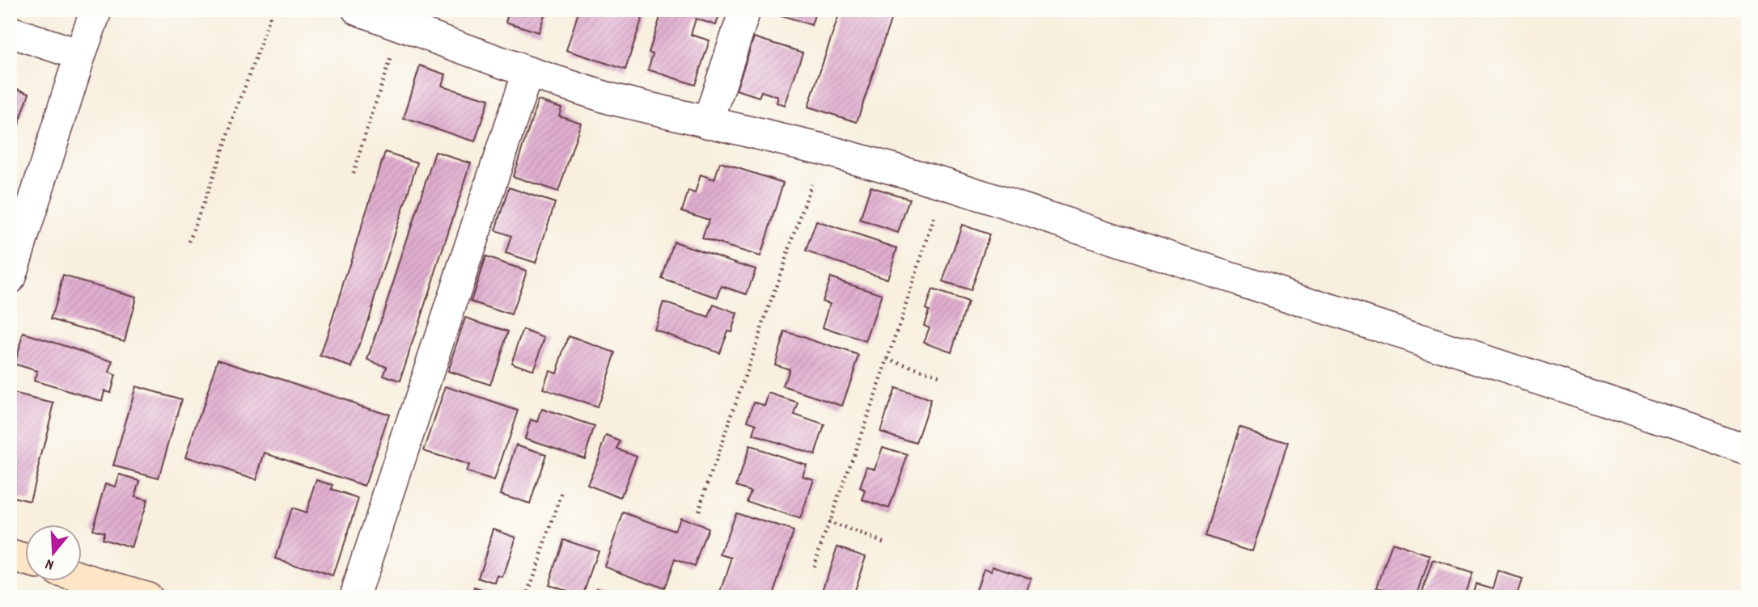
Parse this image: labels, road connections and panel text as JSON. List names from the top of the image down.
{
  "north": "bottom"
}
